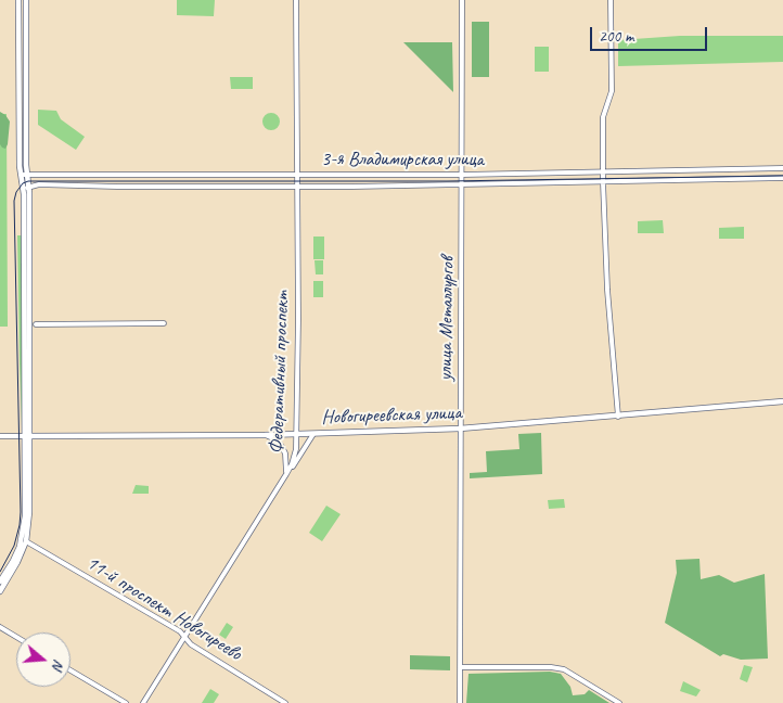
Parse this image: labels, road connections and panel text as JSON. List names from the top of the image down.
{
  "streets": {
    "main road": ["Новогиреевская улица"],
    "street": [
      "3-я Владимирская улица",
      "улица Металлургов",
      "Федеративный проспект",
      "11-й проспект Новогиреево"
    ]
  },
  "crossings": [
    ["3-я Владимирская улица", "улица Металлургов"],
    ["3-я Владимирская улица", "Федеративный проспект"],
    ["улица Металлургов", "Новогиреевская улица"],
    ["Федеративный проспект", "Новогиреевская улица"],
    ["Федеративный проспект", "11-й проспект Новогиреево"]
  ],
  "scale_bar": "200 m",
  "north": "right"
}
